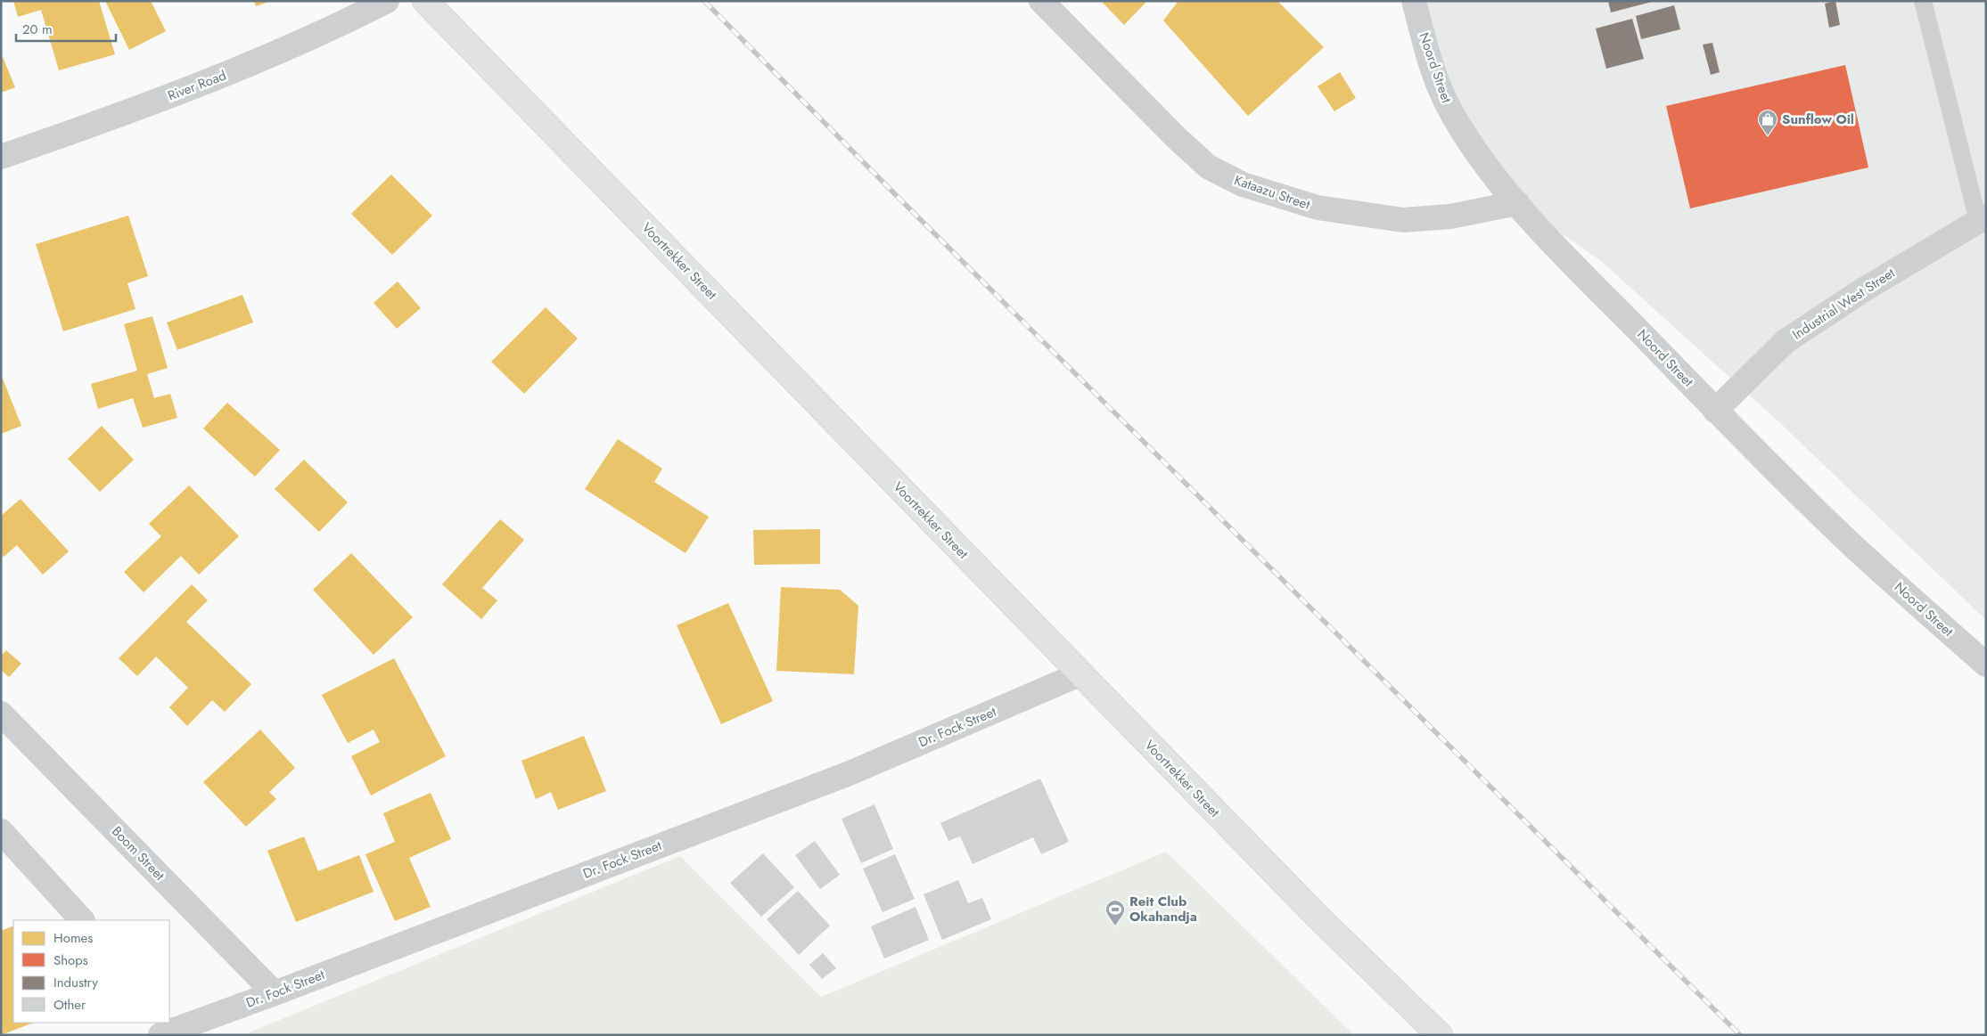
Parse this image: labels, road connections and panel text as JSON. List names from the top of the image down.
{
  "streets": {
    "main road": ["Voortrekker Street"],
    "street": [
      "Noord Street",
      "River Road",
      "Kataazu Street",
      "Industrial West Street",
      "Dr. Fock Street",
      "Boom Street"
    ]
  },
  "crossings": [
    ["Noord Street", "Kataazu Street"],
    ["Noord Street", "Industrial West Street"],
    ["Voortrekker Street", "Dr. Fock Street"],
    ["Dr. Fock Street", "Boom Street"]
  ],
  "places": {
    "shop": ["Sunflow Oil"],
    "sports": ["Reit Club Okahandja"]
  },
  "legend": [
    "Homes",
    "Shops",
    "Industry",
    "Other"
  ],
  "scale_bar": "20 m"
}
